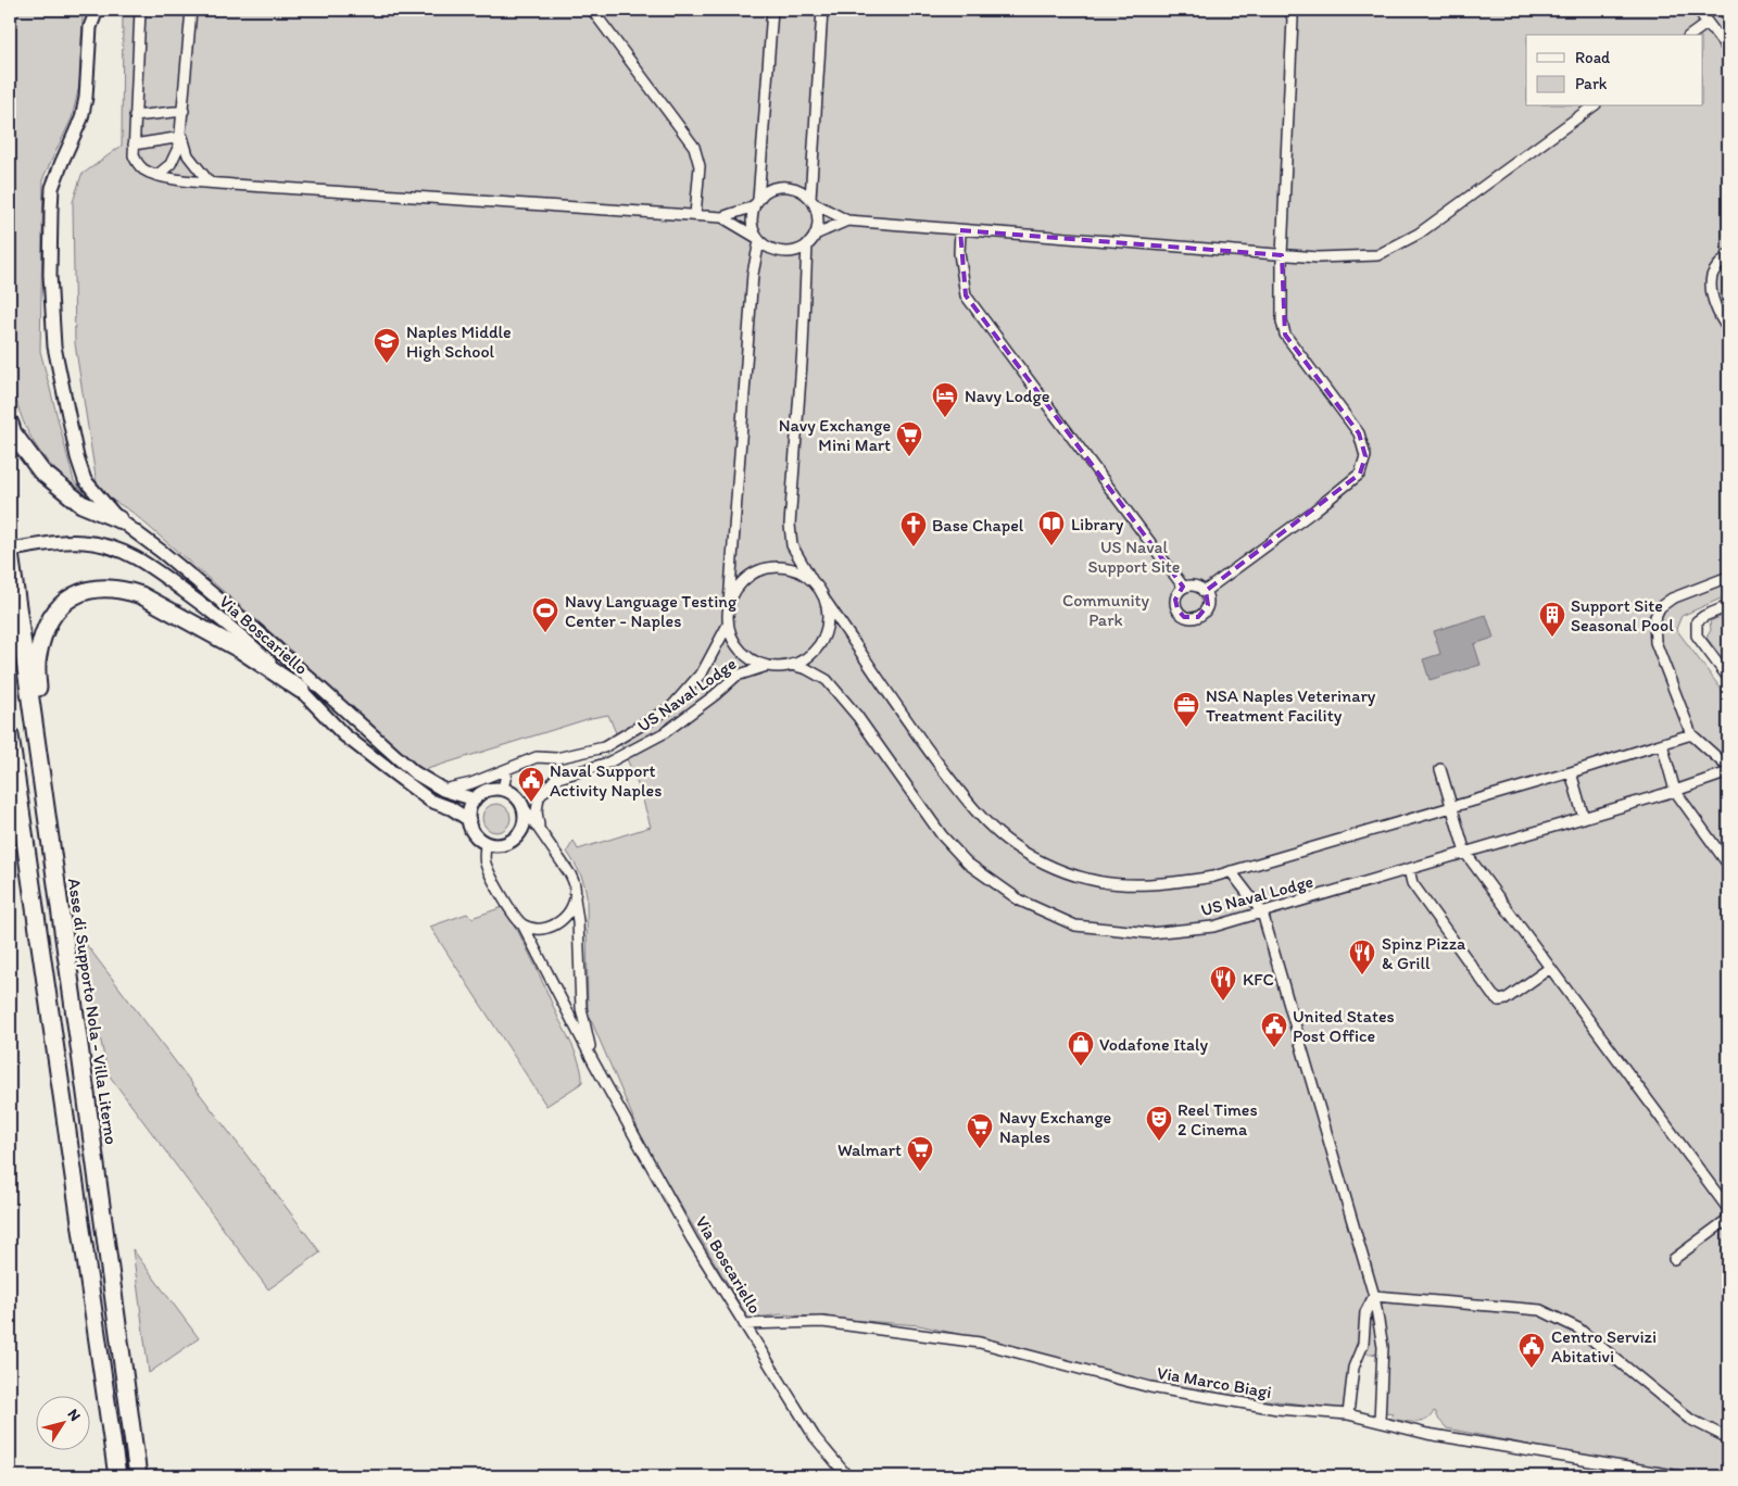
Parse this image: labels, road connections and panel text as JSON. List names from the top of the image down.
{
  "streets": {
    "highway": ["Asse di Supporto Nola - Villa Literno"],
    "street": ["Via Boscariello", "US Naval Lodge", "Via Marco Biagi"]
  },
  "crossings": [
    ["Via Boscariello", "US Naval Lodge"],
    ["Via Boscariello", "Asse di Supporto Nola - Villa Literno"],
    ["Via Boscariello", "Via Marco Biagi"]
  ],
  "parks": ["US Naval Support Site", "Community Park"],
  "places": {
    "school or university": ["Naples Middle High School"],
    "hotel": ["Navy Lodge"],
    "supermarket": ["Navy Exchange Mini Mart", "Navy Exchange Naples", "Walmart"],
    "library": ["Library"],
    "church": ["Base Chapel"],
    "sports": ["Navy Language Testing Center - Naples"],
    "building": ["Support Site Seasonal Pool"],
    "office": ["NSA Naples Veterinary Treatment Facility"],
    "public building": ["Naval Support Activity Naples", "United States Post Office", "Centro Servizi Abitativi"],
    "restaurant": ["Spinz Pizza & Grill", "KFC"],
    "shop": ["Vodafone Italy"],
    "theatre": ["Reel Times 2 Cinema"]
  },
  "legend": ["Road", "Park"],
  "north": "top right"
}
